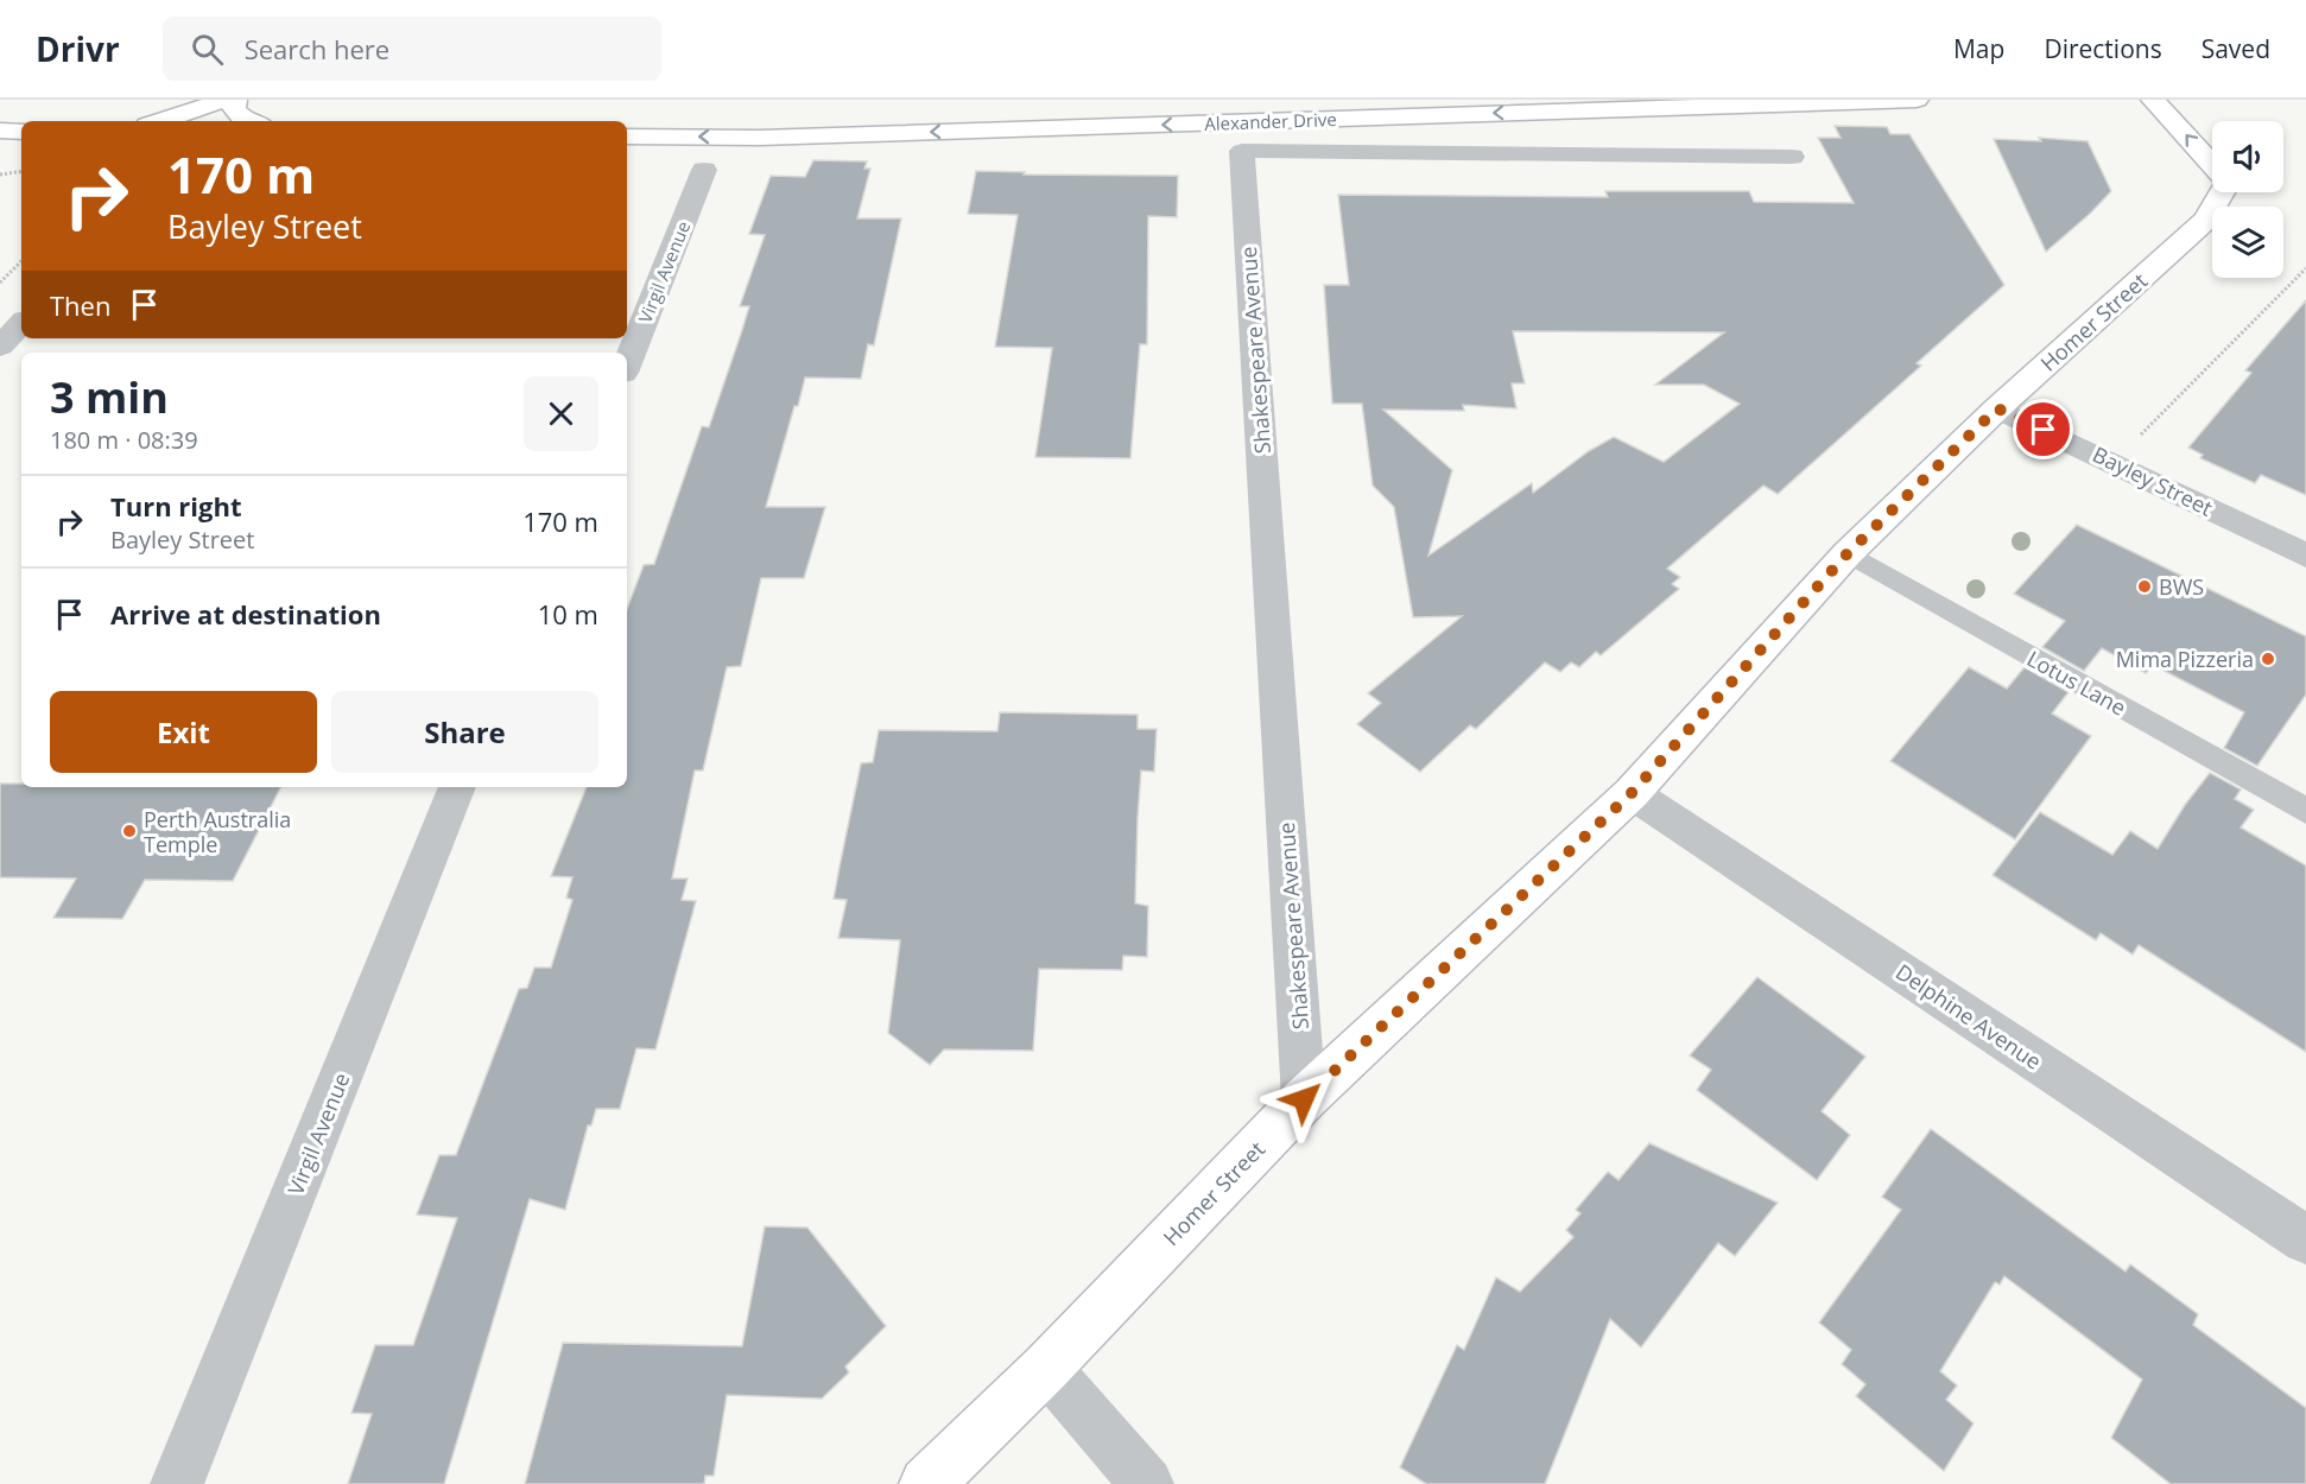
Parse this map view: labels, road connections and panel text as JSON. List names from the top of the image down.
{
  "streets": {
    "street": [
      "Alexander Drive",
      "Virgil Avenue",
      "Homer Street",
      "Shakespeare Avenue",
      "Bayley Street",
      "Delphine Avenue"
    ],
    "lane": ["Lotus Lane"]
  },
  "crossings": [
    ["Homer Street", "Shakespeare Avenue"],
    ["Homer Street", "Bayley Street"],
    ["Homer Street", "Lotus Lane"],
    ["Homer Street", "Delphine Avenue"]
  ],
  "one_way": ["Alexander Drive"],
  "places": ["BWS", "Mima Pizzeria", "Perth Australia Temple"],
  "page": {
    "header": "Drivr",
    "search": "Search here",
    "nav": ["Map", "Directions", "Saved"],
    "turn": ["170 m", "Bayley Street"],
    "then": "Then",
    "heading": ["3 min", "180 m · 08:39"],
    "list": [
      {
        "name": "Turn right",
        "note": "Bayley Street",
        "value": "170 m"
      },
      {
        "name": "Arrive at destination",
        "value": "10 m"
      }
    ],
    "buttons": ["Exit", "Share"]
  }
}
